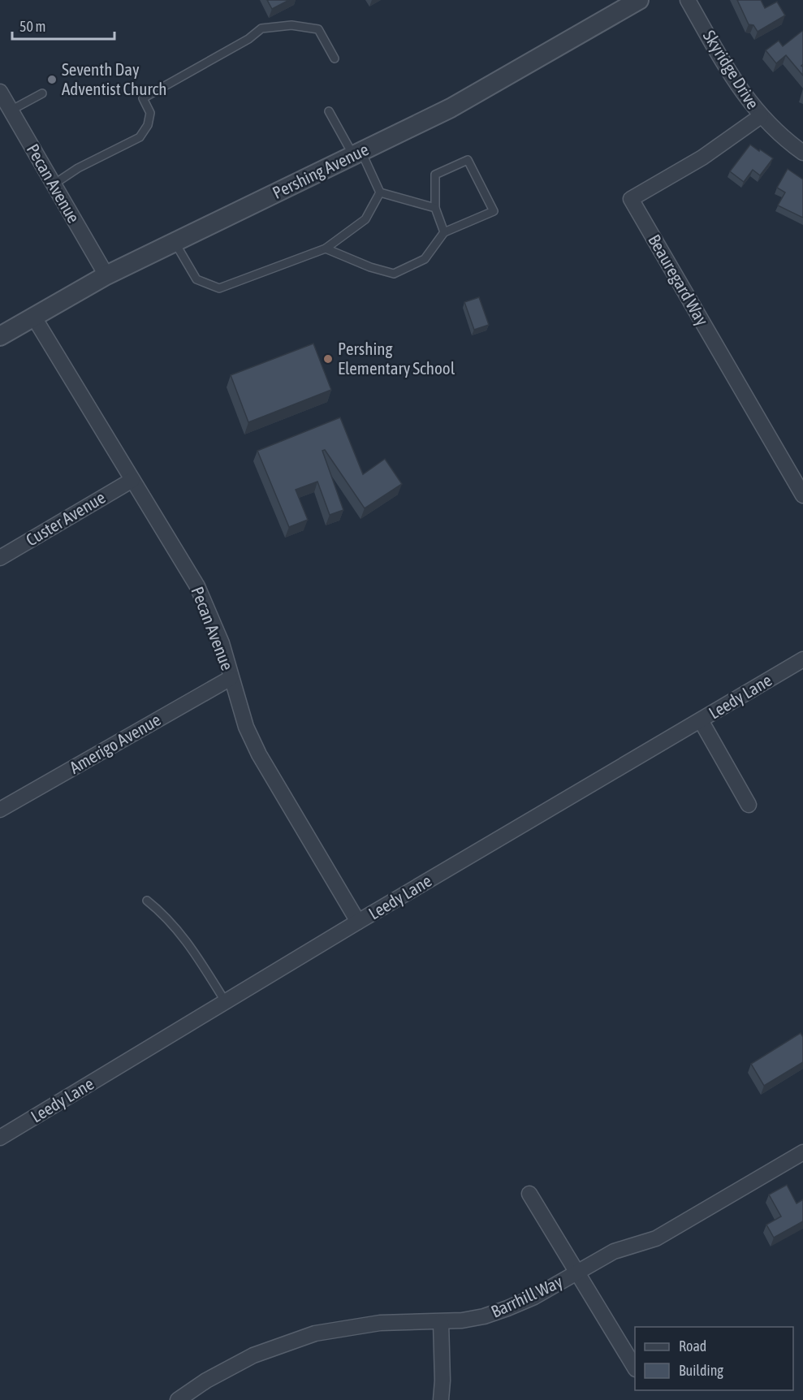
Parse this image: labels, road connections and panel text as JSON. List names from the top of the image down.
{
  "streets": {
    "street": [
      "Skyridge Drive",
      "Pershing Avenue",
      "Pecan Avenue",
      "Beauregard Way",
      "Custer Avenue",
      "Leedy Lane",
      "Amerigo Avenue",
      "Barrhill Way"
    ]
  },
  "crossings": [
    ["Skyridge Drive", "Beauregard Way"],
    ["Pershing Avenue", "Pecan Avenue"],
    ["Pecan Avenue", "Custer Avenue"],
    ["Pecan Avenue", "Leedy Lane"],
    ["Pecan Avenue", "Amerigo Avenue"]
  ],
  "places": ["Seventh Day Adventist Church", "Pershing Elementary School"],
  "legend": ["Road", "Building"],
  "scale_bar": "50 m"
}
